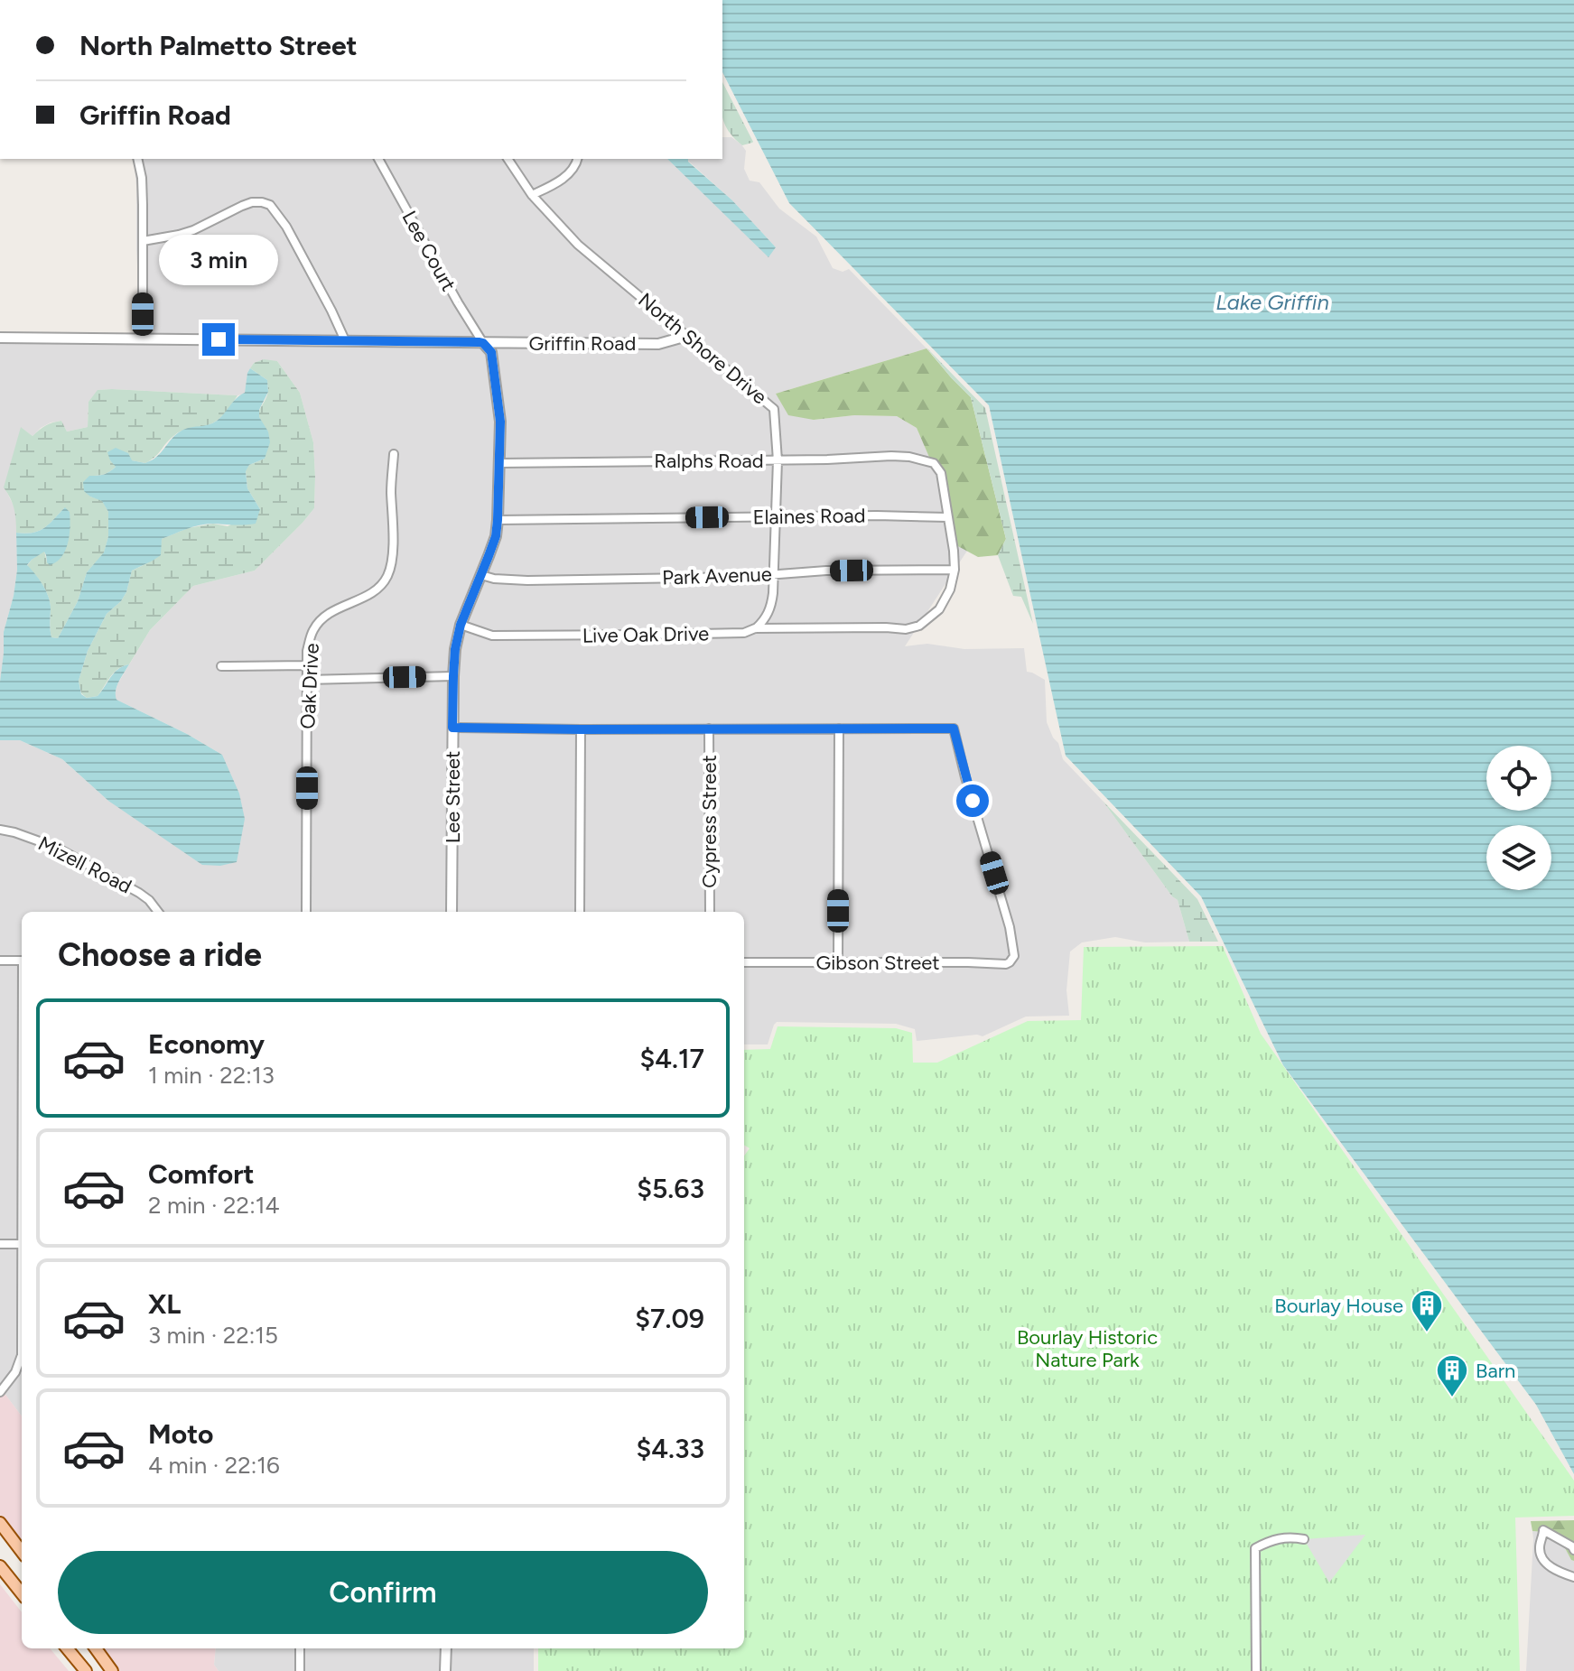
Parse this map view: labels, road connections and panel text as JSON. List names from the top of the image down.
{
  "streets": {
    "street": [
      "Lee Court",
      "Griffin Road",
      "North Shore Drive",
      "Ralphs Road",
      "Elaines Road",
      "Park Avenue",
      "Live Oak Drive",
      "Oak Drive",
      "Lee Street",
      "Cypress Street",
      "Mizell Road",
      "Gibson Street"
    ]
  },
  "crossings": [
    ["Lee Court", "Griffin Road"],
    ["Lee Court", "Lee Street"],
    ["Griffin Road", "North Shore Drive"],
    ["Griffin Road", "Lee Street"],
    ["North Shore Drive", "Ralphs Road"],
    ["North Shore Drive", "Elaines Road"],
    ["North Shore Drive", "Park Avenue"],
    ["North Shore Drive", "Live Oak Drive"],
    ["Ralphs Road", "Elaines Road"],
    ["Ralphs Road", "Lee Street"],
    ["Elaines Road", "Lee Street"],
    ["Park Avenue", "Live Oak Drive"],
    ["Park Avenue", "Lee Street"],
    ["Live Oak Drive", "Lee Street"]
  ],
  "water": ["Lake Griffin"],
  "parks": ["Bourlay Historic Nature Park"],
  "places": {
    "building": ["Bourlay House", "Barn"]
  },
  "page": {
    "banner": ["North Palmetto Street", "Griffin Road"],
    "bubble": "3 min",
    "heading": "Choose a ride",
    "list": [
      {
        "name": "Economy",
        "note": "1 min · 22:13",
        "value": "$4.17"
      },
      {
        "name": "Comfort",
        "note": "2 min · 22:14",
        "value": "$5.63"
      },
      {
        "name": "XL",
        "note": "3 min · 22:15",
        "value": "$7.09"
      },
      {
        "name": "Moto",
        "note": "4 min · 22:16",
        "value": "$4.33"
      }
    ],
    "buttons": "Confirm"
  }
}
